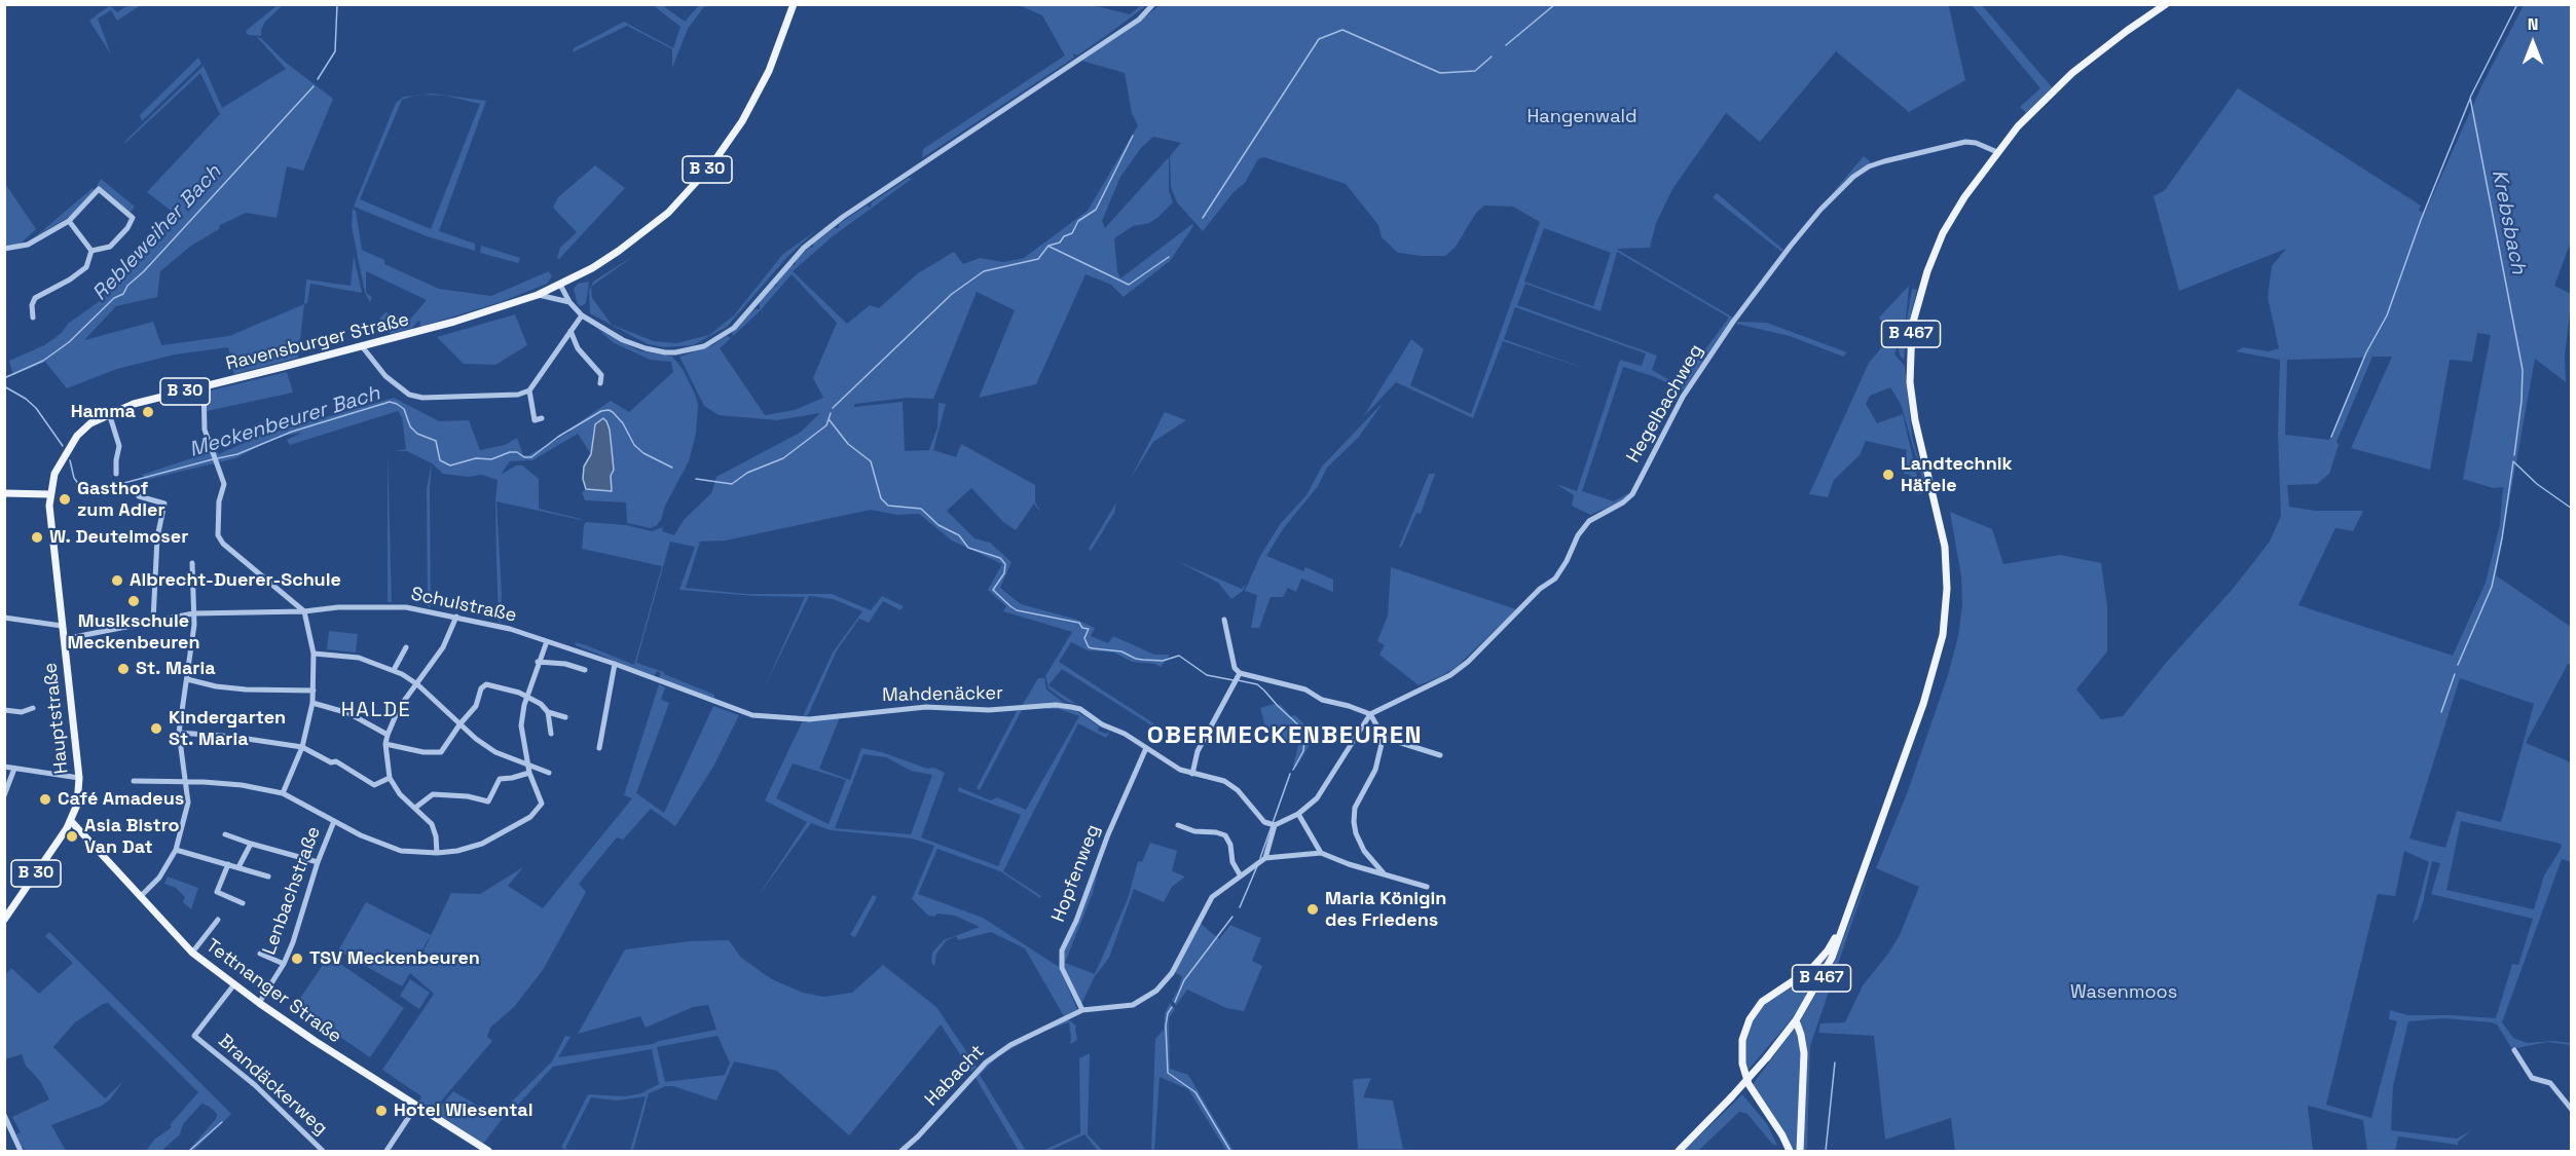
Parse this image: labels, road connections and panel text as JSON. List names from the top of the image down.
{
  "streets": {
    "main road": [
      "B 30",
      "B 467",
      "Ravensburger Straße",
      "Hauptstraße",
      "Tettnanger Straße"
    ],
    "street": [
      "Hegelbachweg",
      "Schulstraße",
      "Mahdenäcker",
      "Hopfenweg",
      "Lenbachstraße",
      "Habacht",
      "Brandäckerweg"
    ]
  },
  "crossings": [
    ["B 30", "Ravensburger Straße"],
    ["B 467", "Hegelbachweg"],
    ["Ravensburger Straße", "Hauptstraße"],
    ["Schulstraße", "Mahdenäcker"],
    ["Schulstraße", "Hauptstraße"],
    ["Mahdenäcker", "Hopfenweg"],
    ["Hauptstraße", "Tettnanger Straße"],
    ["Hopfenweg", "Habacht"],
    ["Lenbachstraße", "Tettnanger Straße"],
    ["Tettnanger Straße", "Brandäckerweg"]
  ],
  "districts": ["HALDE", "OBERMECKENBEUREN"],
  "water": ["Krebsbach", "Rebleweiher Bach", "Meckenbeurer Bach"],
  "parks": ["Hangenwald", "Wasenmoos"],
  "places": [
    "Hamma",
    "Landtechnik Häfele",
    "Gasthof zum Adler",
    "W. Deutelmoser",
    "Albrecht-Duerer-Schule",
    "Musikschule Meckenbeuren",
    "St. Maria",
    "Kindergarten St. Maria",
    "Café Amadeus",
    "Asia Bistro Van Dat",
    "Maria Königin des Friedens",
    "TSV Meckenbeuren",
    "Hotel Wiesental"
  ],
  "north": "top"
}
